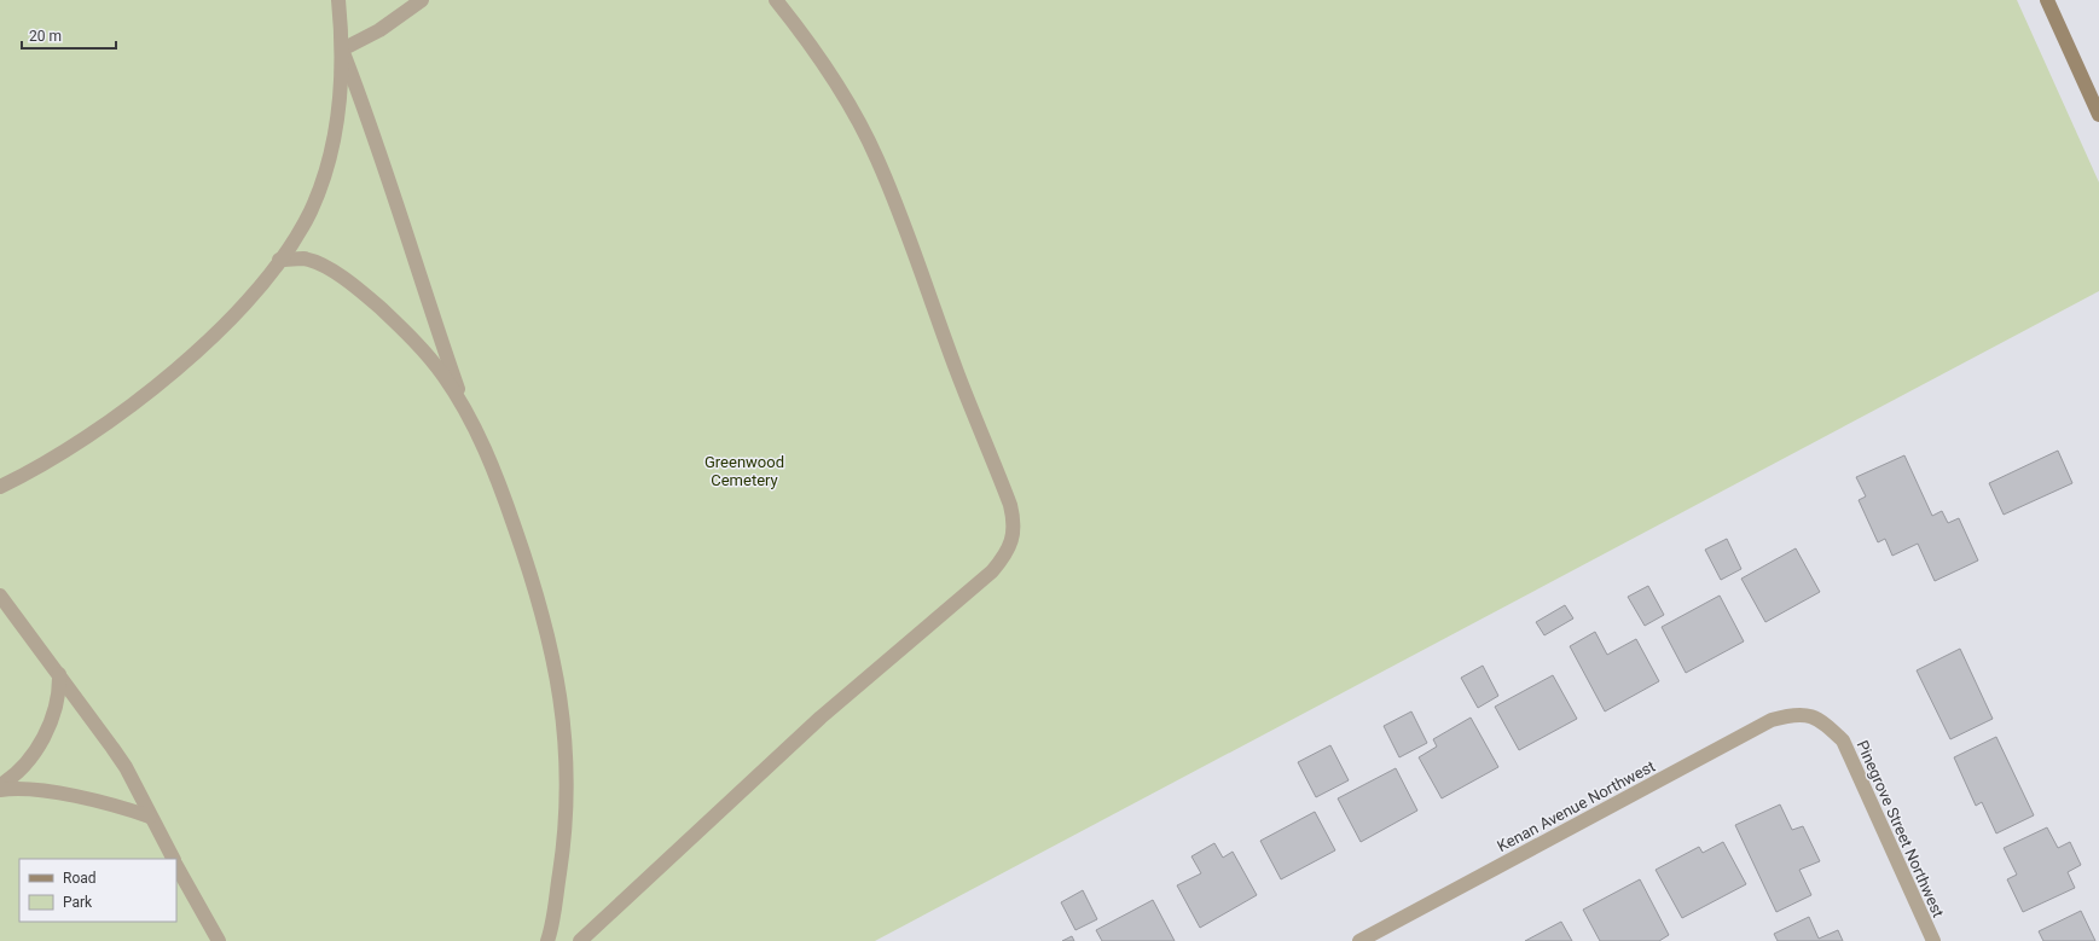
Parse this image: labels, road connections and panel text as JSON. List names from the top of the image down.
{
  "streets": {
    "street": ["Kenan Avenue Northwest", "Pinegrove Street Northwest"]
  },
  "crossings": [
    ["Kenan Avenue Northwest", "Pinegrove Street Northwest"]
  ],
  "parks": ["Greenwood Cemetery"],
  "legend": ["Road", "Park"],
  "scale_bar": "20 m"
}
